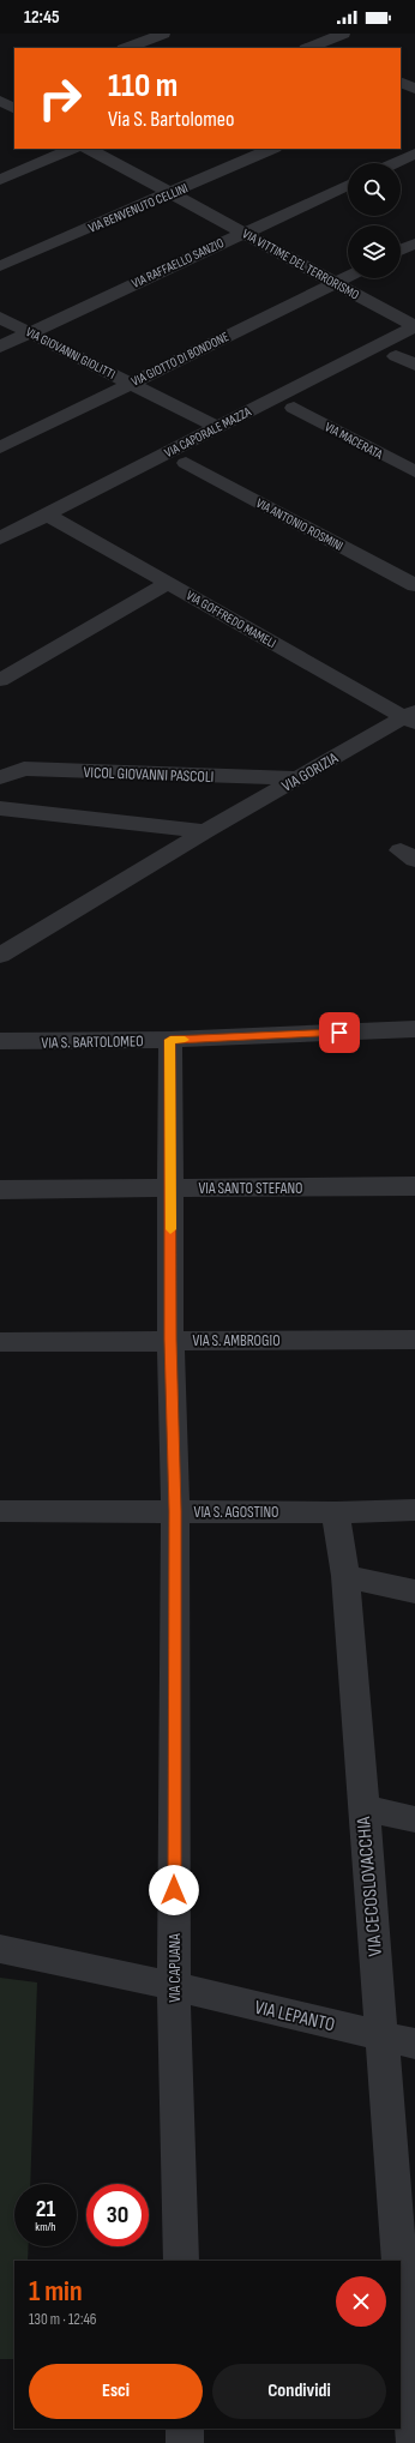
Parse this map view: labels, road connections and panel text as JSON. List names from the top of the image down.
{
  "streets": {
    "street": [
      "VIA BENVENUTO CELLINI",
      "VIA RAFFAELLO SANZIO",
      "VIA VITTIME DEL TERRORISMO",
      "VIA GIOVANNI GIOLITTI",
      "VIA GIOTTO DI BONDONE",
      "VIA CAPORALE MAZZA",
      "VIA MACERATA",
      "VIA ANTONIO ROSMINI",
      "VIA GOFFREDO MAMELI",
      "VIA GORIZIA",
      "VICOL GIOVANNI PASCOLI",
      "VIA S. BARTOLOMEO",
      "VIA SANTO STEFANO",
      "VIA S. AMBROGIO",
      "VIA S. AGOSTINO",
      "VIA CECOSLOVACCHIA",
      "VIA CAPUANA",
      "VIA LEPANTO"
    ]
  },
  "crossings": [
    ["VIA BENVENUTO CELLINI", "VIA VITTIME DEL TERRORISMO"],
    ["VIA RAFFAELLO SANZIO", "VIA VITTIME DEL TERRORISMO"],
    ["VIA RAFFAELLO SANZIO", "VIA GIOVANNI GIOLITTI"],
    ["VIA VITTIME DEL TERRORISMO", "VIA GIOTTO DI BONDONE"],
    ["VIA VITTIME DEL TERRORISMO", "VIA CAPORALE MAZZA"],
    ["VIA GIOVANNI GIOLITTI", "VIA GIOTTO DI BONDONE"],
    ["VIA GIOVANNI GIOLITTI", "VIA CAPORALE MAZZA"],
    ["VIA CAPORALE MAZZA", "VIA MACERATA"],
    ["VIA CAPORALE MAZZA", "VIA ANTONIO ROSMINI"],
    ["VIA CAPORALE MAZZA", "VIA GOFFREDO MAMELI"],
    ["VIA GOFFREDO MAMELI", "VIA GORIZIA"],
    ["VIA GORIZIA", "VICOL GIOVANNI PASCOLI"],
    ["VIA S. BARTOLOMEO", "VIA CAPUANA"],
    ["VIA SANTO STEFANO", "VIA CAPUANA"],
    ["VIA S. AMBROGIO", "VIA CAPUANA"],
    ["VIA S. AGOSTINO", "VIA CECOSLOVACCHIA"],
    ["VIA S. AGOSTINO", "VIA CAPUANA"],
    ["VIA CECOSLOVACCHIA", "VIA LEPANTO"],
    ["VIA CAPUANA", "VIA LEPANTO"]
  ],
  "page": {
    "status": "12:45",
    "turn": ["110 m", "Via S. Bartolomeo"],
    "speed": "21 km/h",
    "limit": "30",
    "heading": ["1 min", "130 m · 12:46"],
    "buttons": ["Esci", "Condividi"]
  }
}
